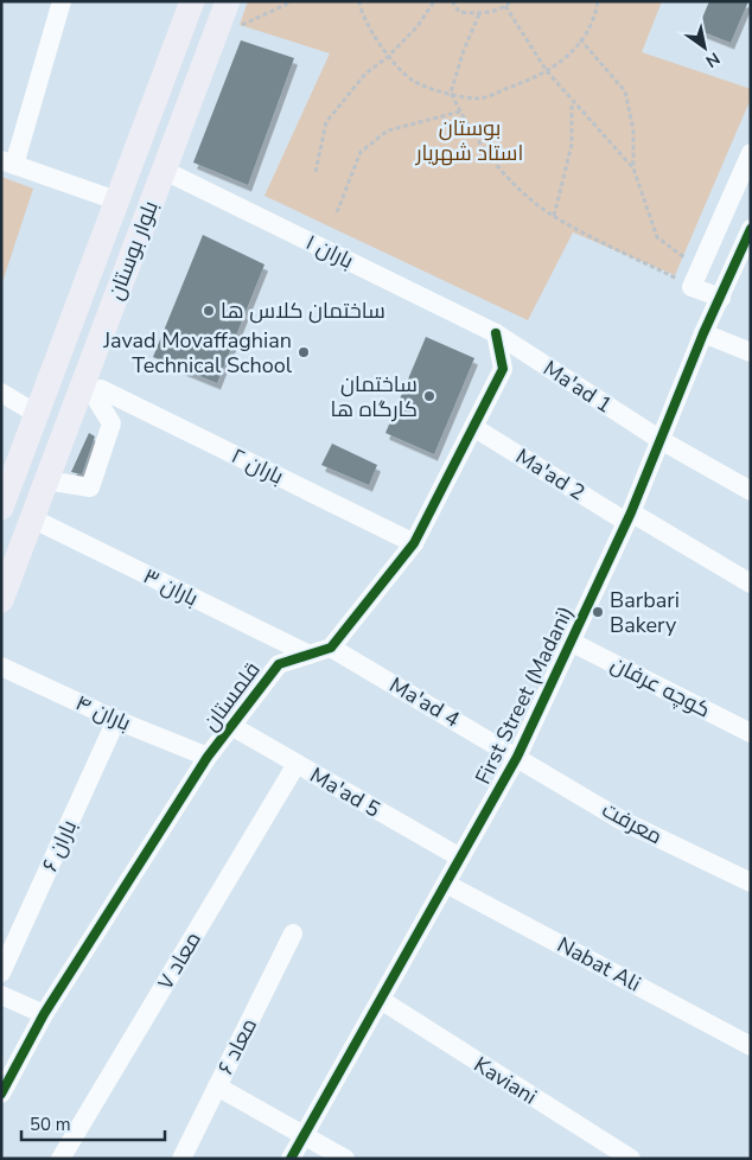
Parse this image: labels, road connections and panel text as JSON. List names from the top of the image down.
{
  "streets": {
    "main road": ["بلوار بوستان"],
    "street": [
      "باران ۱",
      "Ma'ad 1",
      "باران ۲",
      "Ma'ad 2",
      "باران ۳",
      "کوچه عرفان",
      "First Street (Madani)",
      "قلمستان",
      "Ma'ad 4",
      "باران ۴",
      "Ma'ad 5",
      "معرفت",
      "باران ۶",
      "معاد ۷",
      "Nabat Ali",
      "معاد ۶",
      "Kaviani"
    ]
  },
  "crossings": [
    ["بلوار بوستان", "باران ۱"],
    ["بلوار بوستان", "باران ۲"],
    ["بلوار بوستان", "باران ۳"],
    ["باران ۱", "Ma'ad 1"],
    ["Ma'ad 1", "First Street (Madani)"],
    ["Ma'ad 2", "First Street (Madani)"],
    ["باران ۳", "قلمستان"],
    ["کوچه عرفان", "First Street (Madani)"],
    ["First Street (Madani)", "Ma'ad 4"],
    ["First Street (Madani)", "Ma'ad 5"],
    ["First Street (Madani)", "معرفت"],
    ["First Street (Madani)", "Nabat Ali"],
    ["First Street (Madani)", "Kaviani"],
    ["قلمستان", "Ma'ad 4"],
    ["قلمستان", "باران ۴"],
    ["قلمستان", "Ma'ad 5"],
    ["Ma'ad 4", "معرفت"],
    ["باران ۴", "باران ۶"],
    ["Ma'ad 5", "معاد ۷"]
  ],
  "parks": ["بوستان استاد شهریار"],
  "places": [
    "ساختمان کلاس ها",
    "Javad Movaffaghian Technical School",
    "ساختمان کارگاه ها",
    "Barbari Bakery"
  ],
  "scale_bar": "50 m",
  "north": "bottom right"
}
